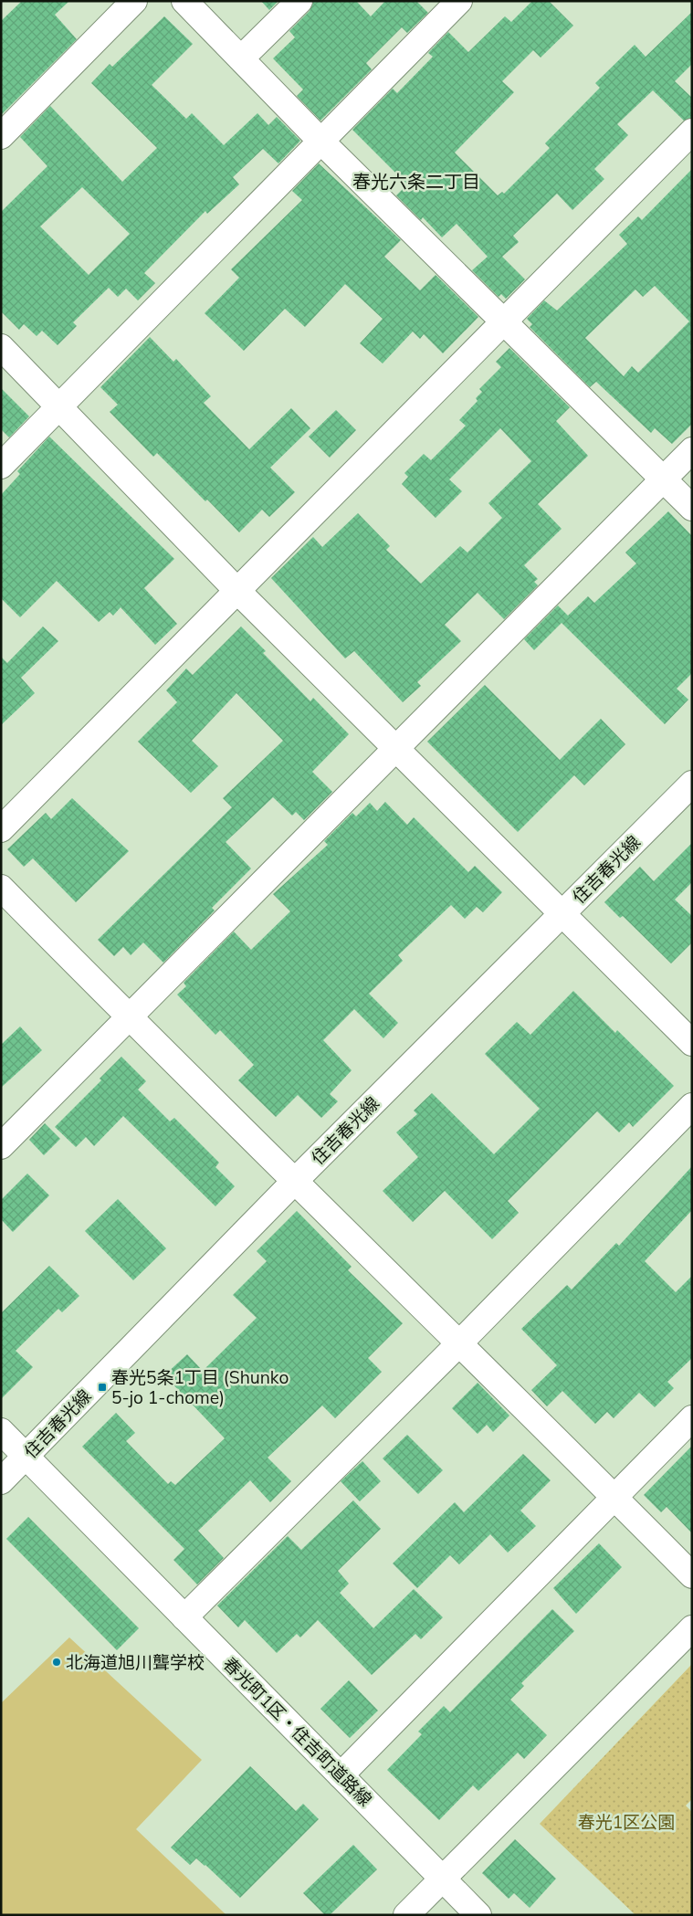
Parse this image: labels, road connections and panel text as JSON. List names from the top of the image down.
{
  "streets": {
    "street": ["住吉春光線", "春光町1区・住吉町道路線"]
  },
  "crossings": [
    ["住吉春光線", "春光町1区・住吉町道路線"]
  ],
  "districts": ["春光六条二丁目"],
  "parks": ["春光1区公園"],
  "places": {
    "transit": ["春光5条1丁目 (Shunko 5-jo 1-chome)"],
    "other": ["北海道旭川聾学校"]
  }
}
